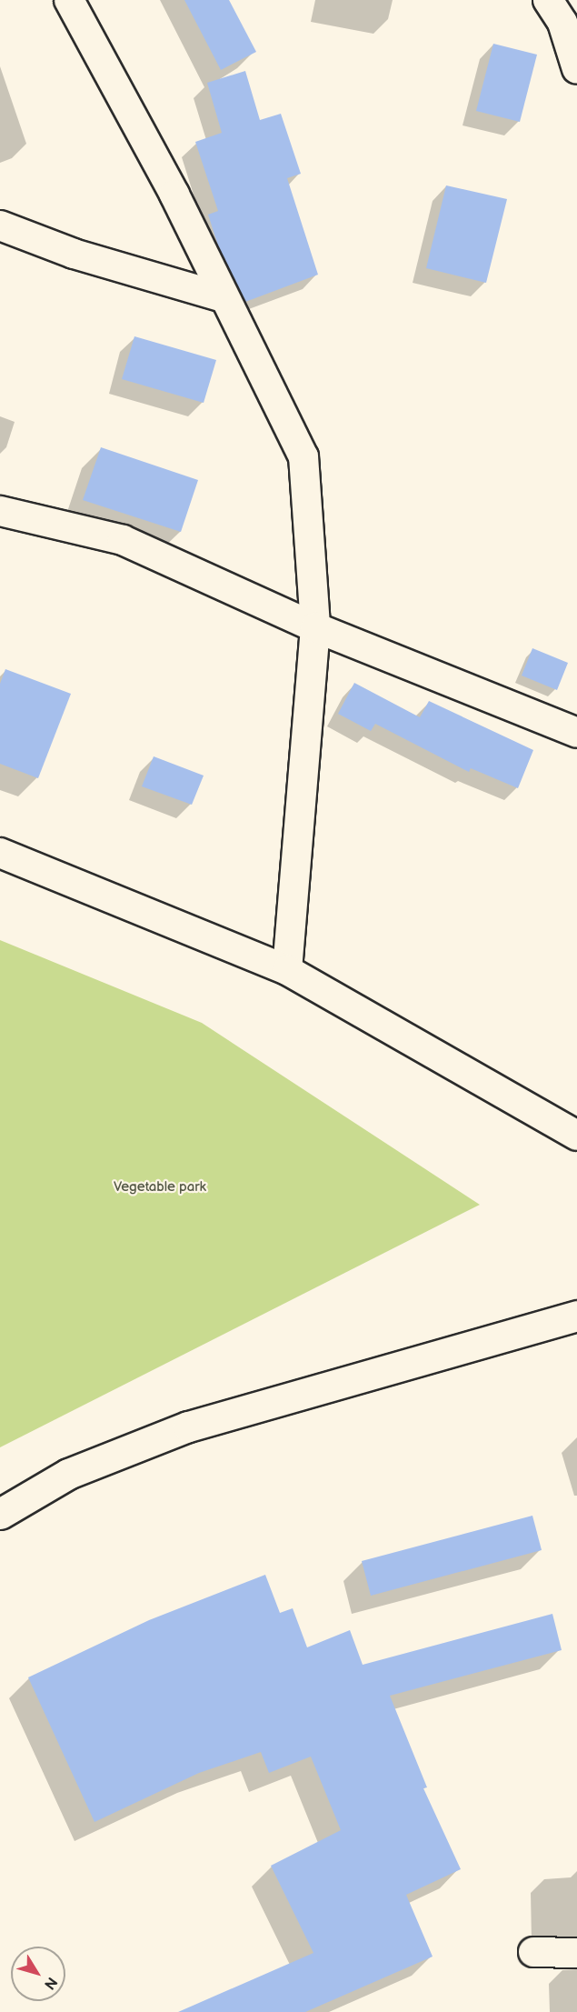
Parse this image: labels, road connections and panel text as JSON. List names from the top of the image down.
{
  "parks": ["Vegetable park"],
  "north": "bottom right"
}
